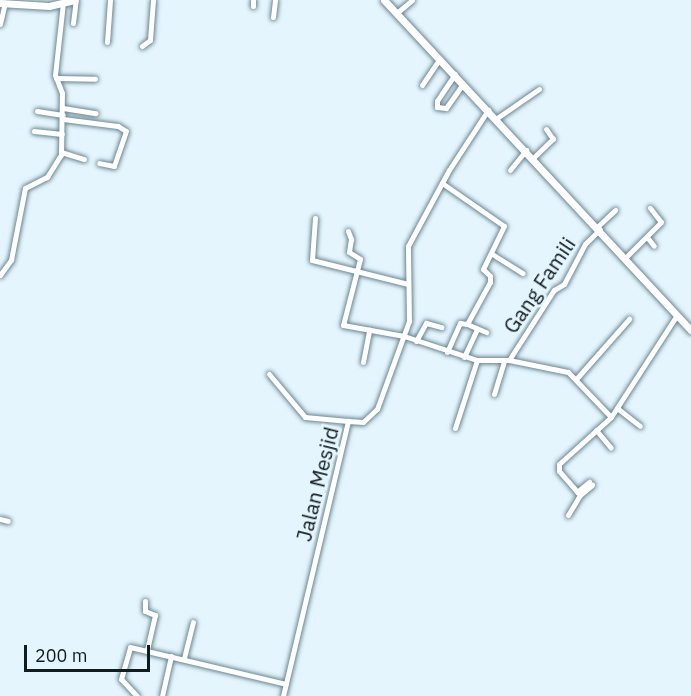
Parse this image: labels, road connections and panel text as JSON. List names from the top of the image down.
{
  "streets": {
    "street": ["Gang Famili", "Jalan Mesjid"]
  },
  "scale_bar": "200 m"
}
